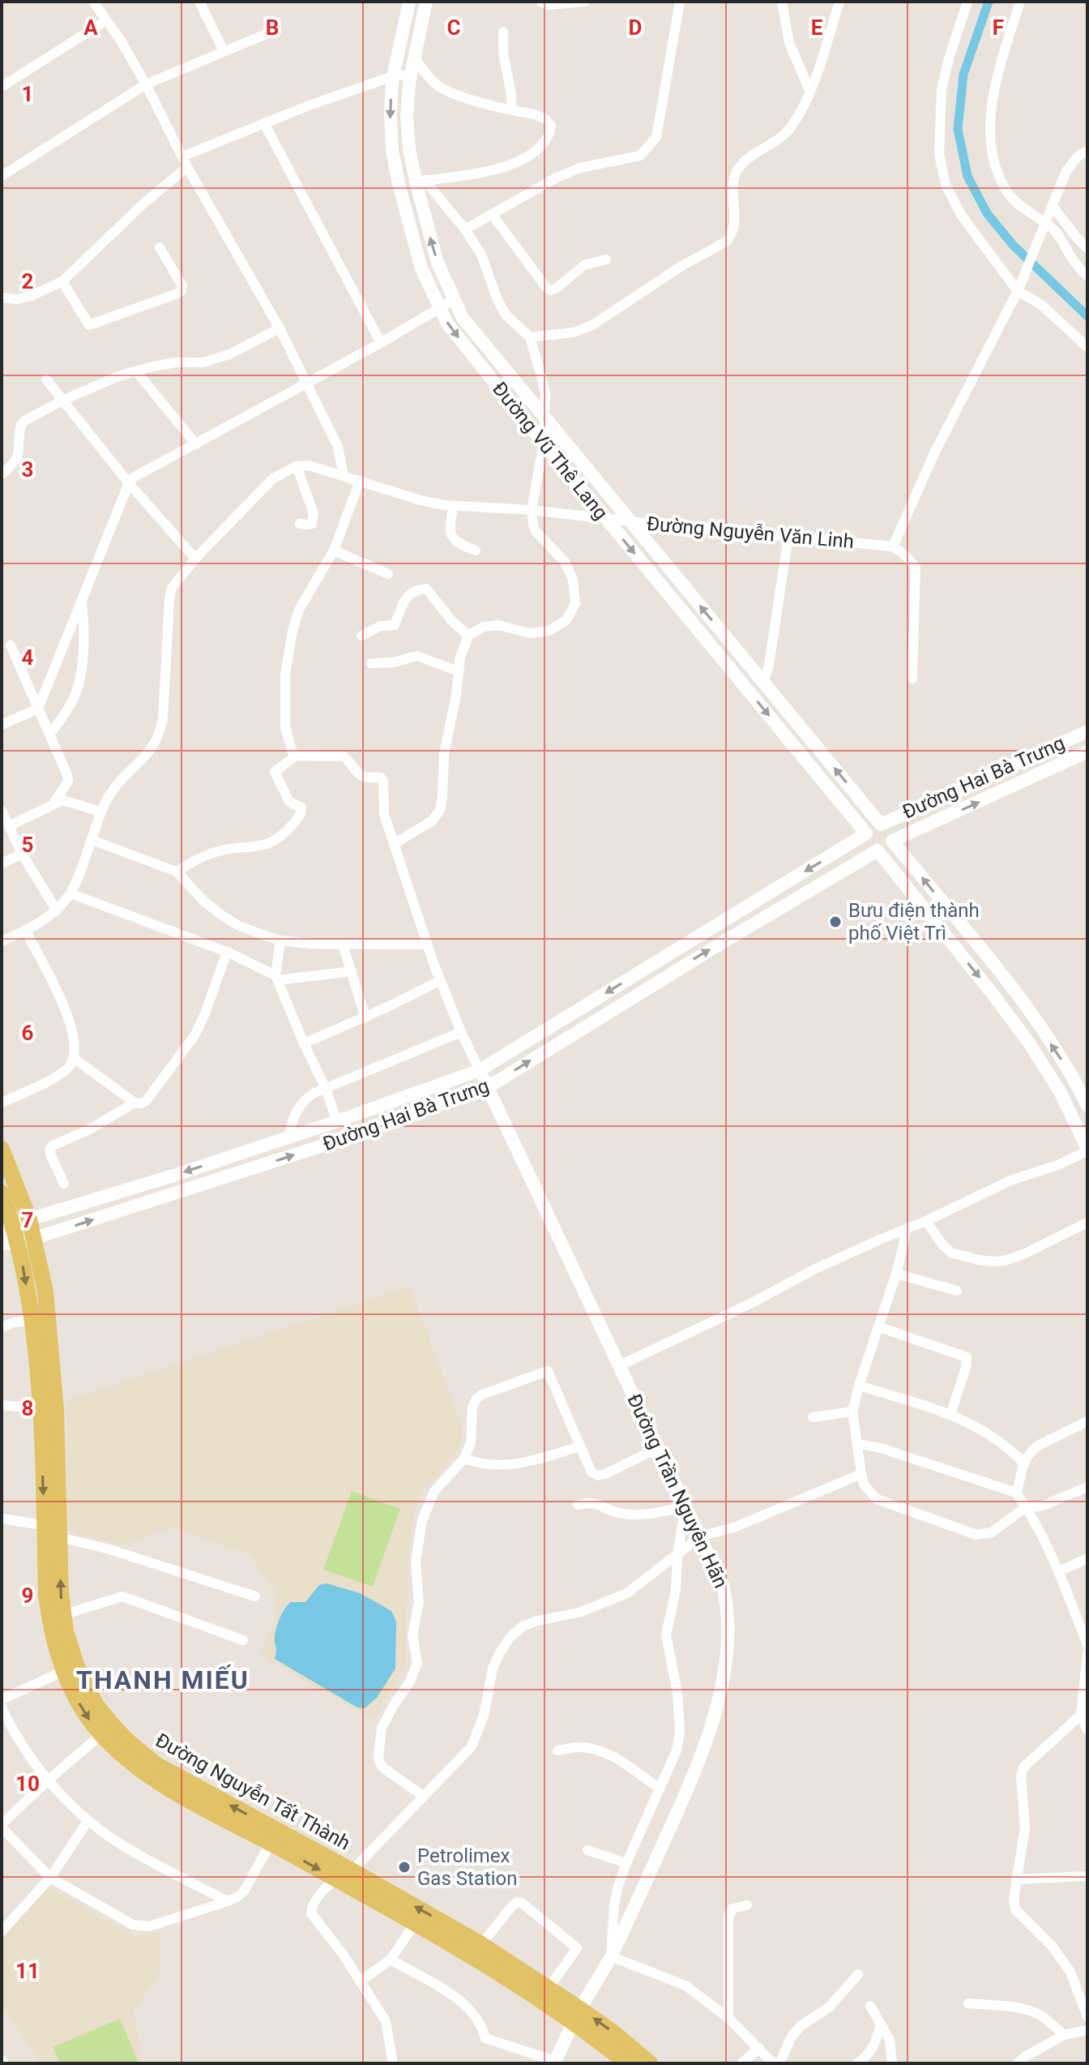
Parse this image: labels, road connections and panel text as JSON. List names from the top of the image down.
{
  "streets": {
    "main road": ["Đường Nguyễn Tất Thành"],
    "street": [
      "Đường Vũ Thê Lang",
      "Đường Nguyễn Văn Linh",
      "Đường Hai Bà Trưng",
      "Đường Trần Nguyên Hãn"
    ]
  },
  "crossings": [
    ["Đường Vũ Thê Lang", "Đường Nguyễn Văn Linh"],
    ["Đường Vũ Thê Lang", "Đường Hai Bà Trưng"],
    ["Đường Hai Bà Trưng", "Đường Trần Nguyên Hãn"],
    ["Đường Hai Bà Trưng", "Đường Nguyễn Tất Thành"],
    ["Đường Trần Nguyên Hãn", "Đường Nguyễn Tất Thành"]
  ],
  "districts": ["THANH MIẾU"],
  "places": ["Bưu điện thành phố Việt Trì", "Petrolimex Gas Station"],
  "grid": {
    "columns": [
      "A",
      "B",
      "C",
      "D",
      "E",
      "F"
    ],
    "rows": [
      "1",
      "2",
      "3",
      "4",
      "5",
      "6",
      "7",
      "8",
      "9",
      "10",
      "11"
    ]
  }
}
